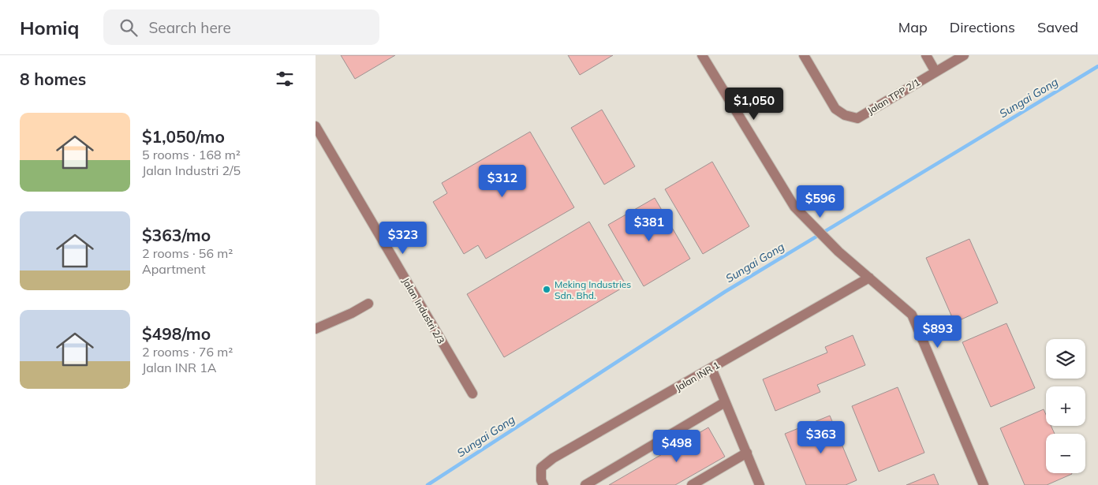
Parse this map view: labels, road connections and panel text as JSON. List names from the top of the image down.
{
  "streets": {
    "street": ["Jalan TPP 2/1", "Jalan Industri 2/3", "Jalan INR 1"]
  },
  "water": ["Sungai Gong"],
  "places": ["Meking Industries Sdn. Bhd."],
  "page": {
    "header": "Homiq",
    "search": "Search here",
    "nav": ["Map", "Directions", "Saved"],
    "heading": "8 homes",
    "price": [
      "$1,050",
      "$312",
      "$596",
      "$381",
      "$323",
      "$893",
      "$363",
      "$498"
    ],
    "list": [
      {
        "name": "$1,050/mo",
        "note": "5 rooms · 168 m² · Jalan Industri 2/5"
      },
      {
        "name": "$363/mo",
        "note": "2 rooms · 56 m² · Apartment"
      },
      {
        "name": "$498/mo",
        "note": "2 rooms · 76 m² · Jalan INR 1A"
      }
    ],
    "map_buttons": ["+", "−"]
  }
}
